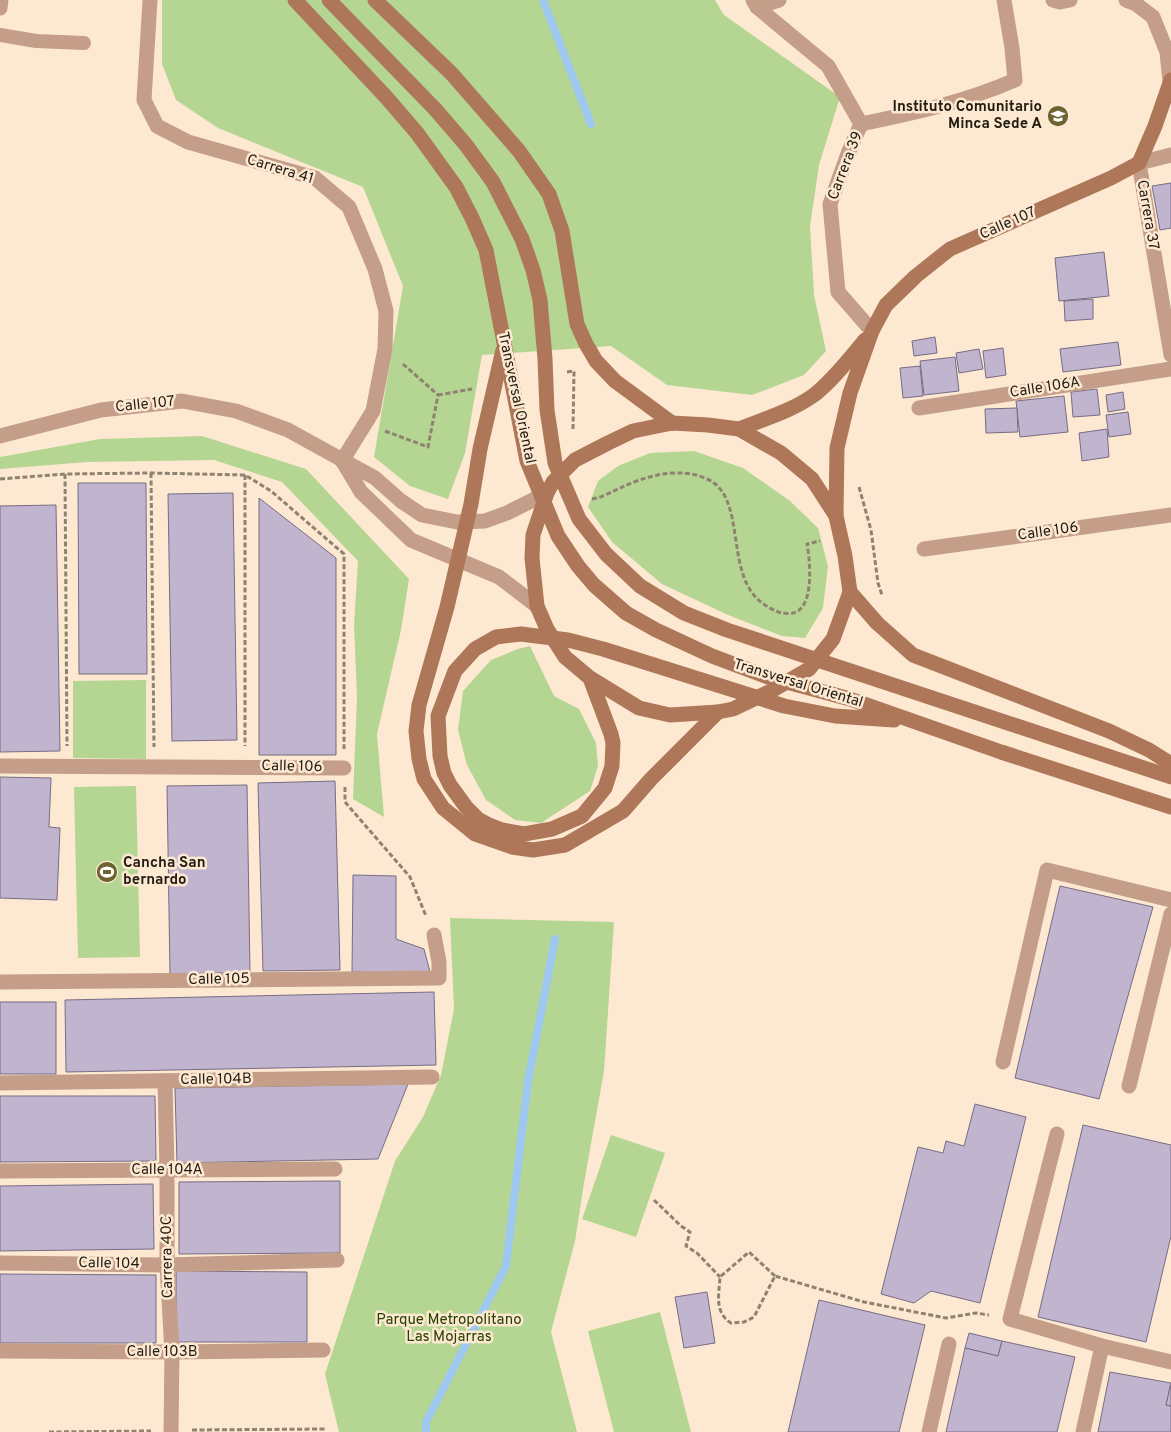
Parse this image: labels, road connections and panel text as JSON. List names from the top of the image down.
{
  "streets": {
    "main road": ["Carrera 37", "Calle 107", "Transversal Oriental"],
    "street": [
      "Carrera 39",
      "Carrera 41",
      "Calle 106A",
      "Calle 106",
      "Calle 105",
      "Calle 104B",
      "Calle 104A",
      "Carrera 40C",
      "Calle 104",
      "Calle 103B"
    ]
  },
  "crossings": [
    ["Carrera 39", "Calle 107"],
    ["Carrera 41", "Calle 107"],
    ["Carrera 37", "Calle 107"],
    ["Calle 106", "Calle 105"],
    ["Calle 104B", "Carrera 40C"],
    ["Calle 104A", "Carrera 40C"],
    ["Carrera 40C", "Calle 104"],
    ["Carrera 40C", "Calle 103B"]
  ],
  "parks": ["Parque Metropolitano Las Mojarras"],
  "places": {
    "school or university": ["Instituto Comunitario Minca Sede A"],
    "sports": ["Cancha San bernardo"]
  }
}
